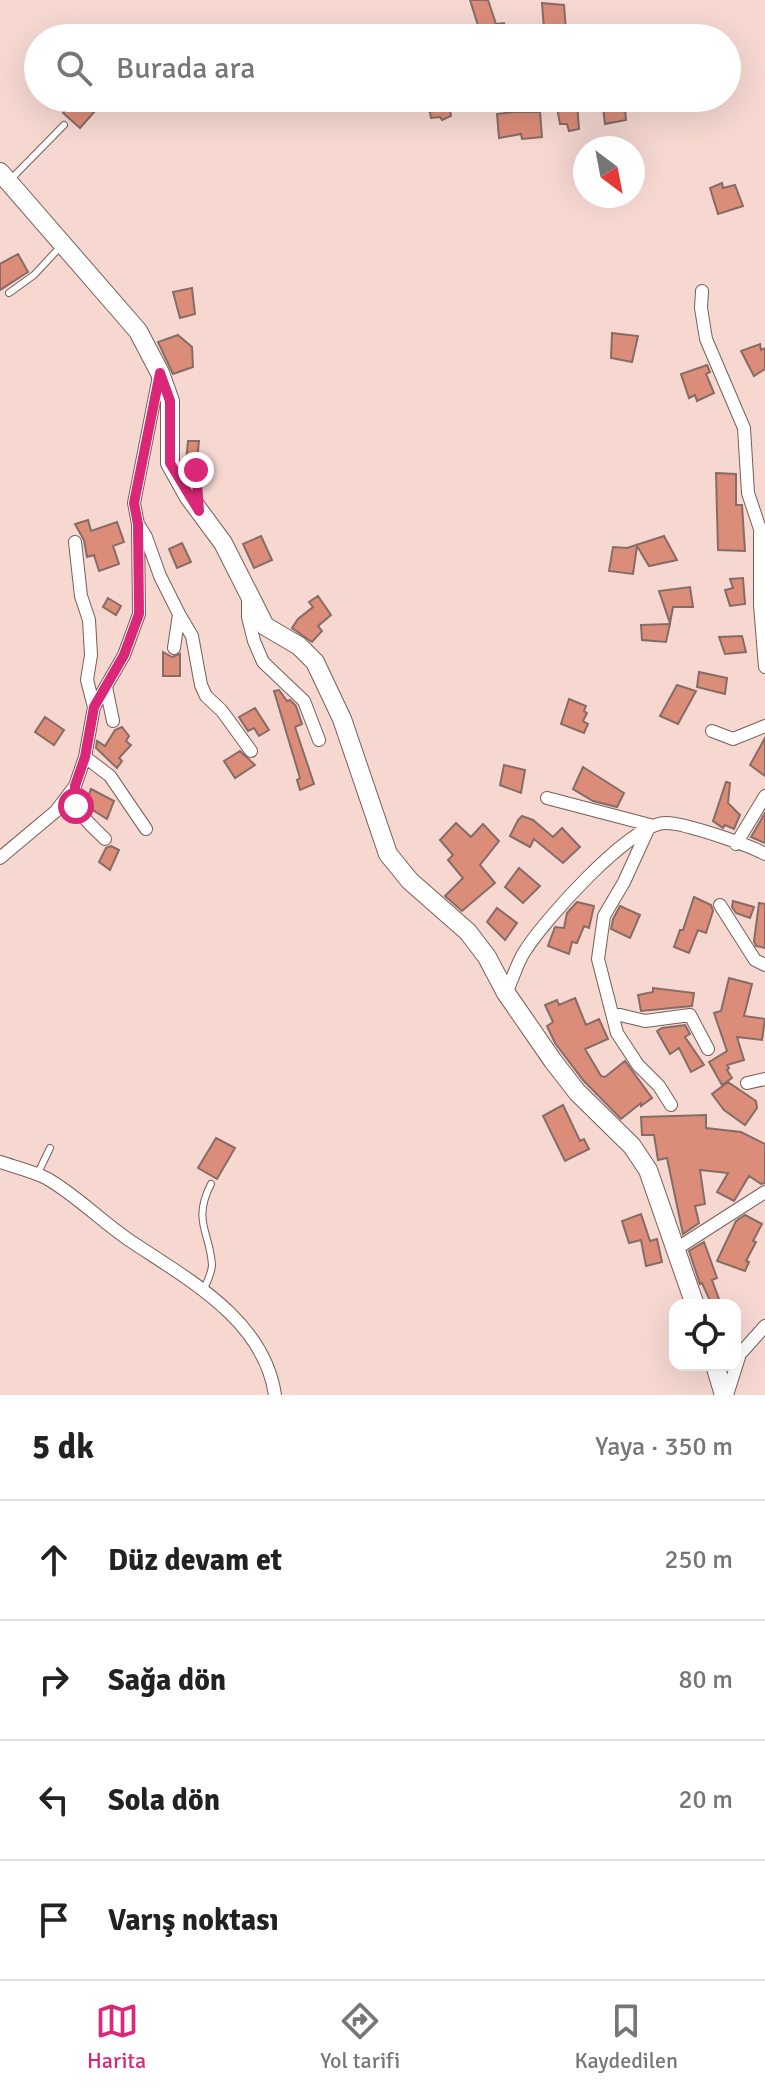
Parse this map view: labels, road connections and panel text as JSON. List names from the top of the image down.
{
  "north": "bottom right",
  "page": {
    "search": "Burada ara",
    "heading": ["5 dk", "Yaya · 350 m"],
    "list": [
      ["Düz devam et", "250 m"],
      ["Sağa dön", "80 m"],
      ["Sola dön", "20 m"],
      "Varış noktası"
    ],
    "nav": ["Harita", "Yol tarifi", "Kaydedilen"]
  }
}
